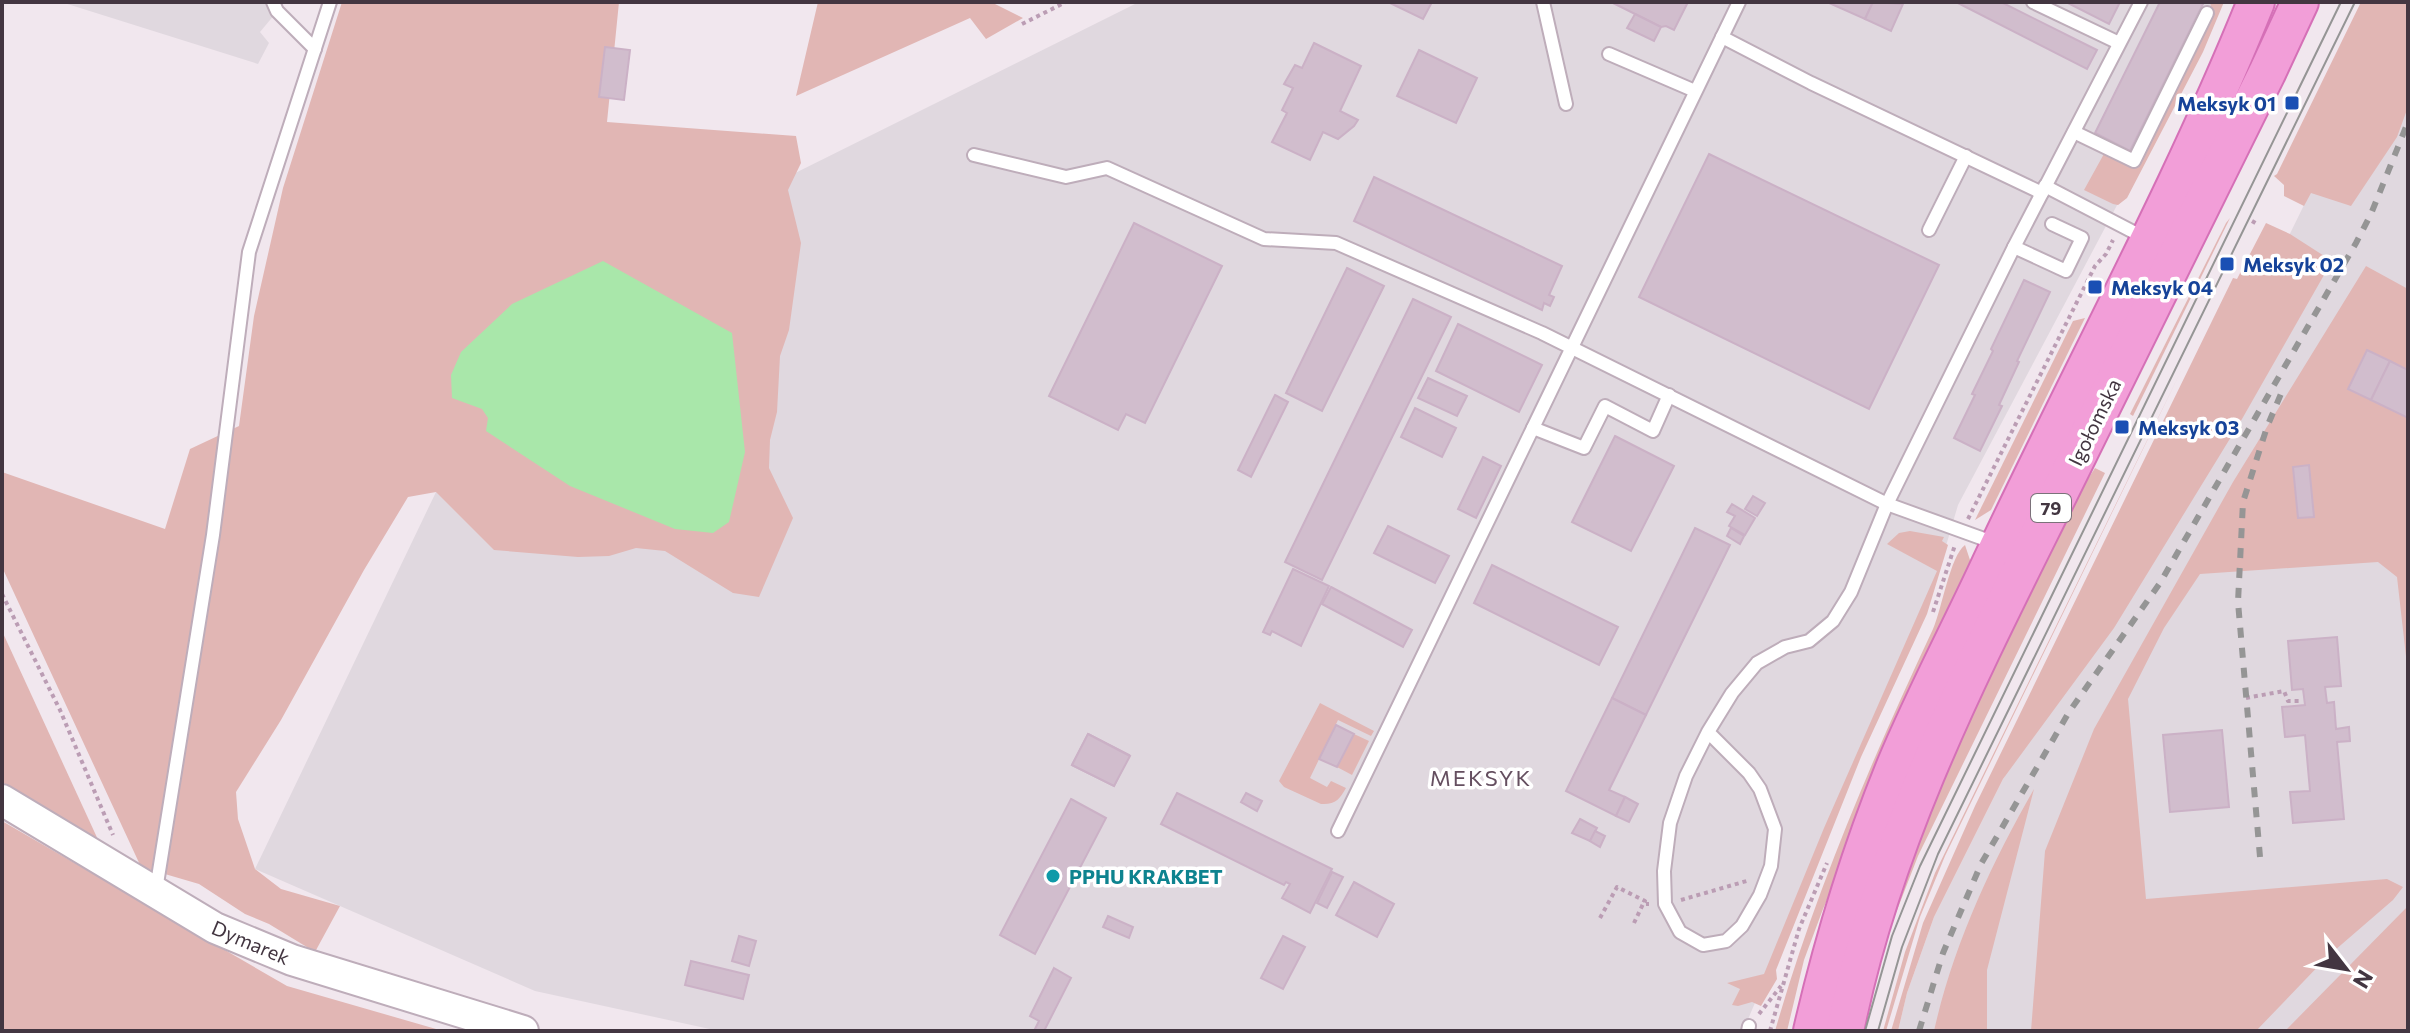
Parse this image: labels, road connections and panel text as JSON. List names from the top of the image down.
{
  "streets": {
    "main road": ["Igołomska", "79"],
    "street": ["Dymarek"]
  },
  "districts": ["MEKSYK"],
  "places": {
    "transit": [
      "Meksyk 01",
      "Meksyk 02",
      "Meksyk 04",
      "Meksyk 03"
    ],
    "other": ["PPHU KRAKBET"]
  },
  "north": "bottom right"
}
